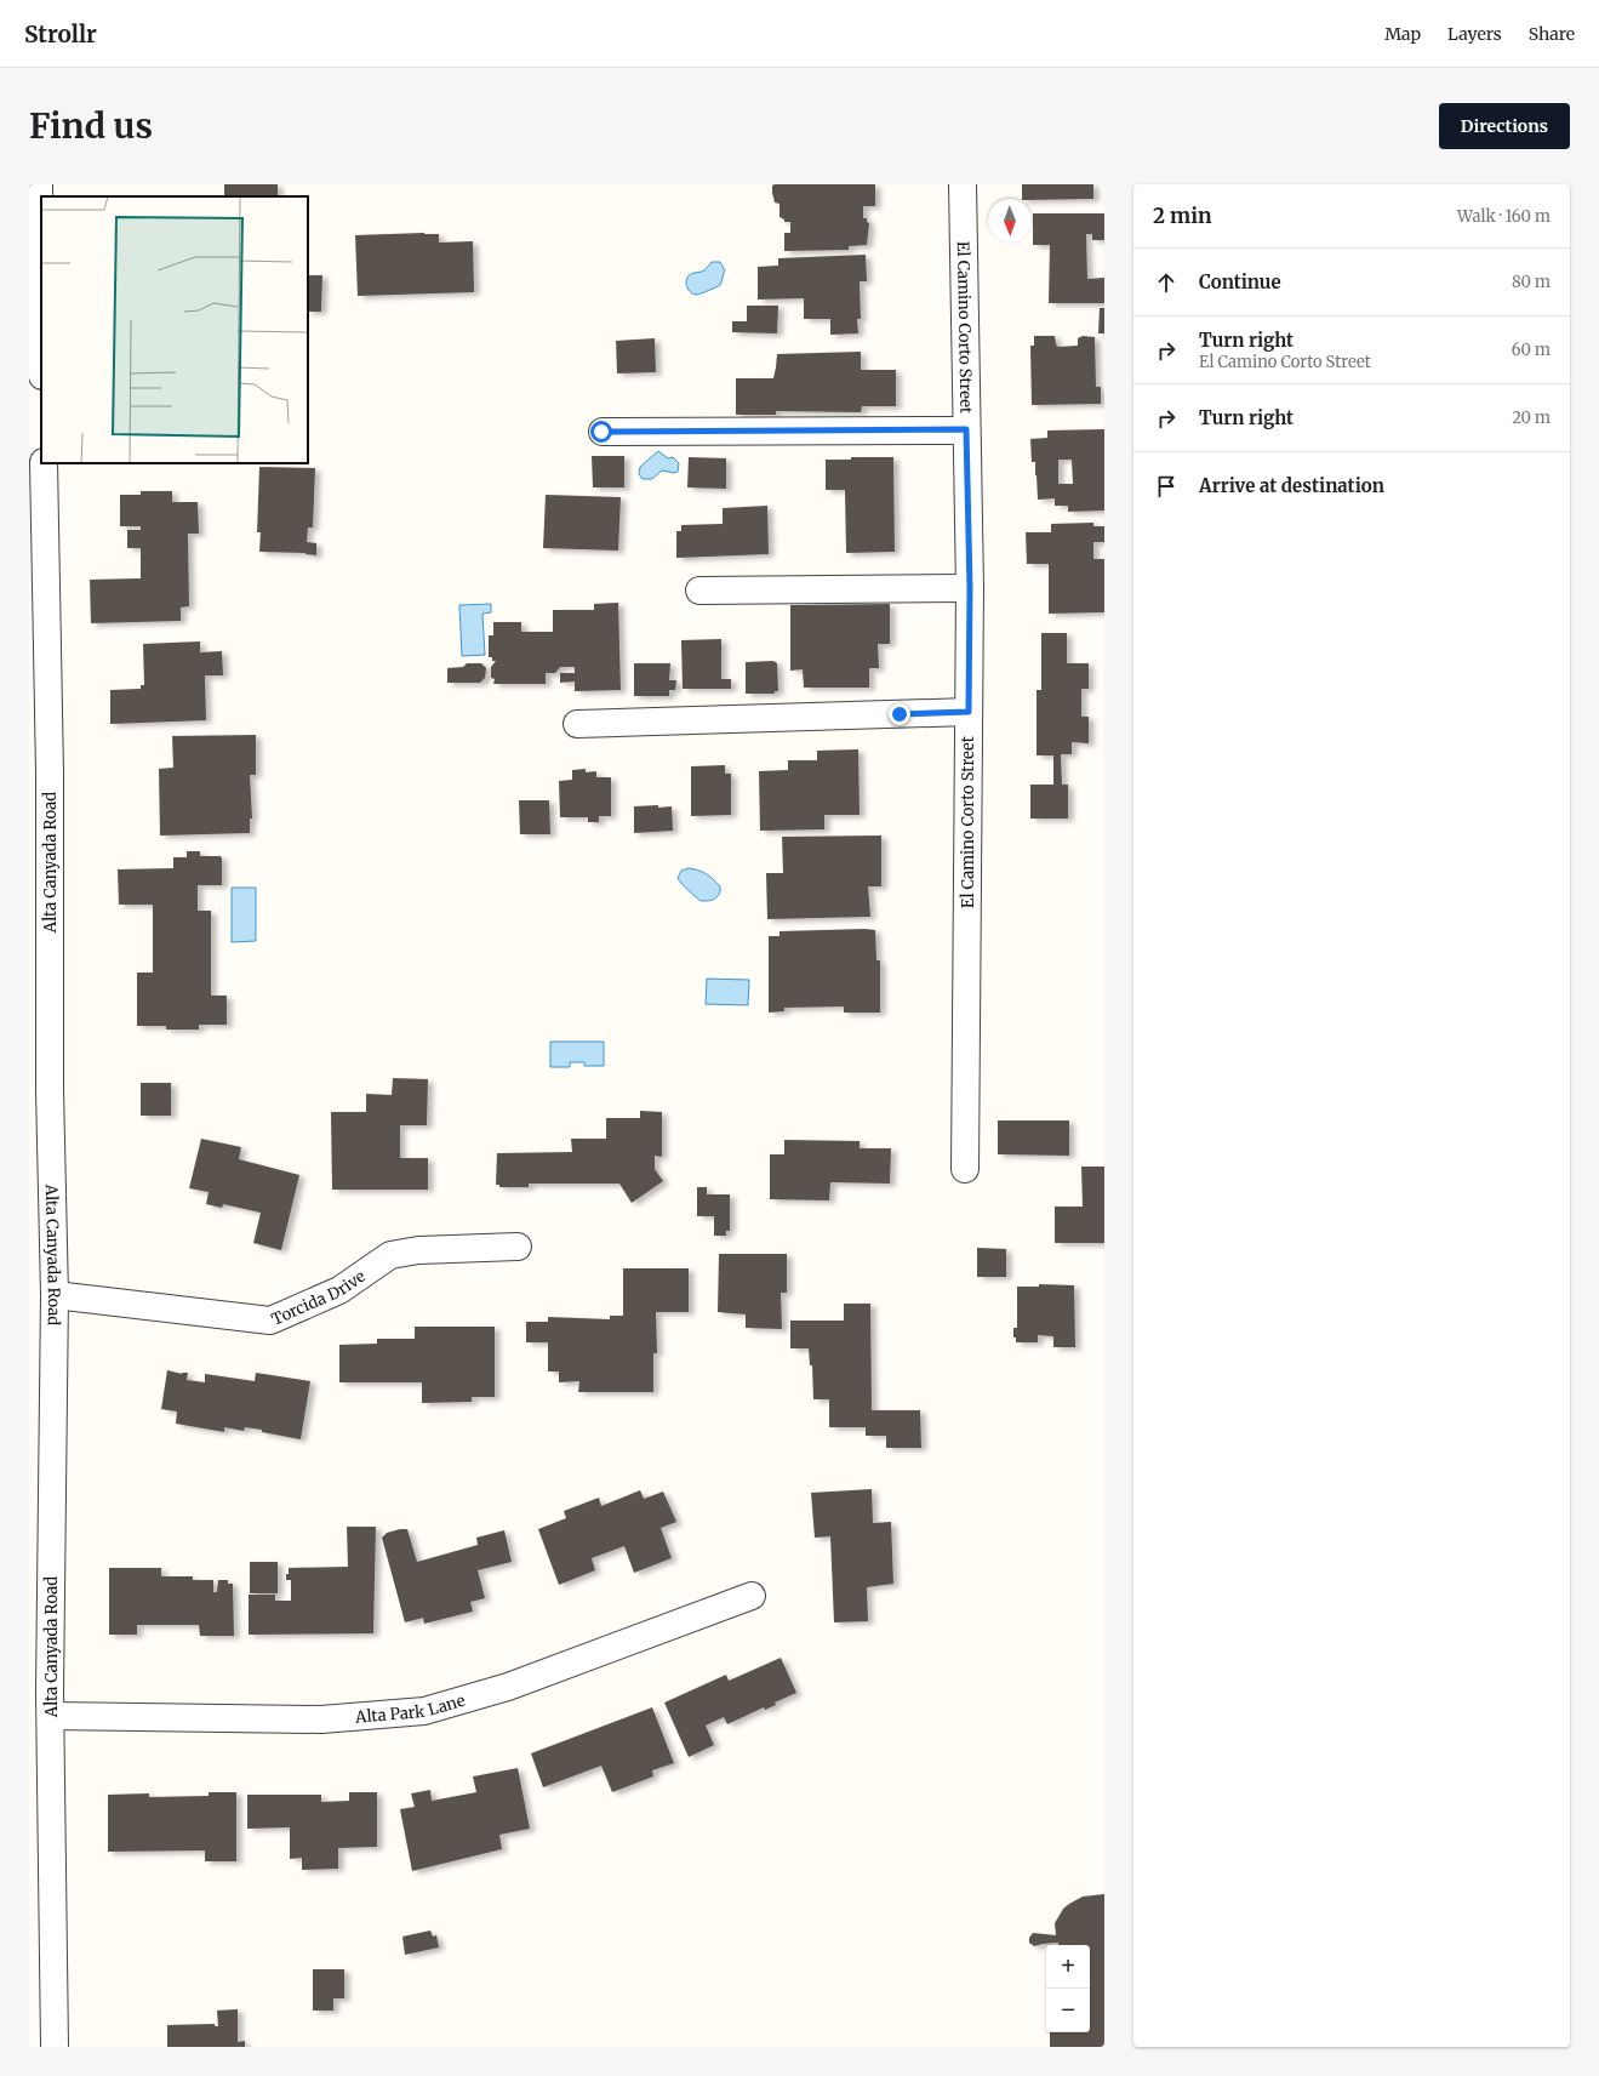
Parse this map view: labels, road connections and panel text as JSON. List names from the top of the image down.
{
  "streets": {
    "street": [
      "El Camino Corto Street",
      "Alta Canyada Road",
      "Torcida Drive",
      "Alta Park Lane"
    ]
  },
  "crossings": [
    ["Alta Canyada Road", "Torcida Drive"],
    ["Alta Canyada Road", "Alta Park Lane"]
  ],
  "north": "bottom",
  "page": {
    "header": "Strollr",
    "nav": ["Map", "Layers", "Share"],
    "buttons": "Directions",
    "title": "Find us",
    "heading": ["2 min", "Walk · 160 m"],
    "list": [
      ["Continue", "80 m"],
      ["Turn right", "El Camino Corto Street", "60 m"],
      ["Turn right", "20 m"],
      "Arrive at destination"
    ],
    "map_buttons": ["+", "−"]
  }
}
